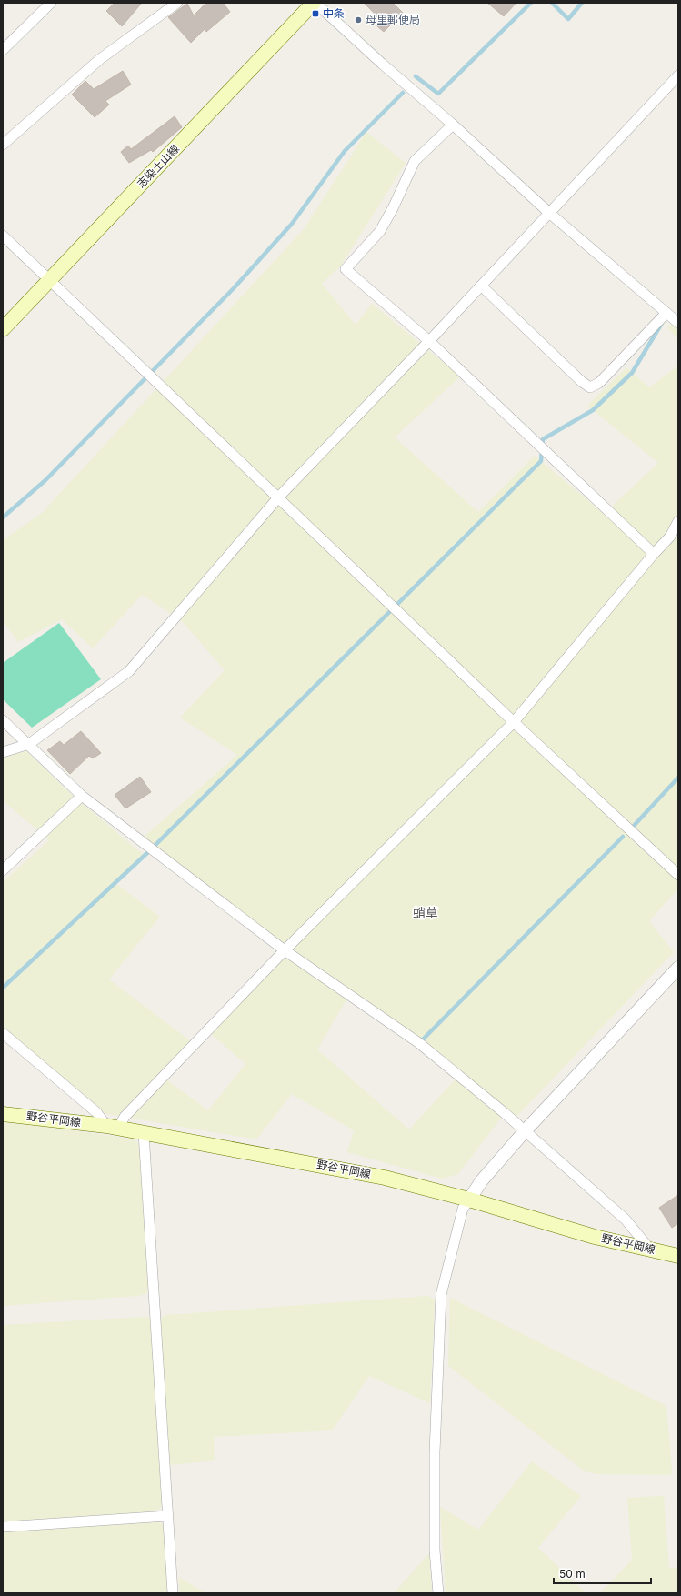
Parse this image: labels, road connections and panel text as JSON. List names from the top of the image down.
{
  "streets": {
    "main road": ["志染土山線", "野谷平岡線"]
  },
  "districts": ["蛸草"],
  "places": {
    "transit": ["中条"],
    "other": ["母里郵便局"]
  },
  "scale_bar": "50 m"
}
